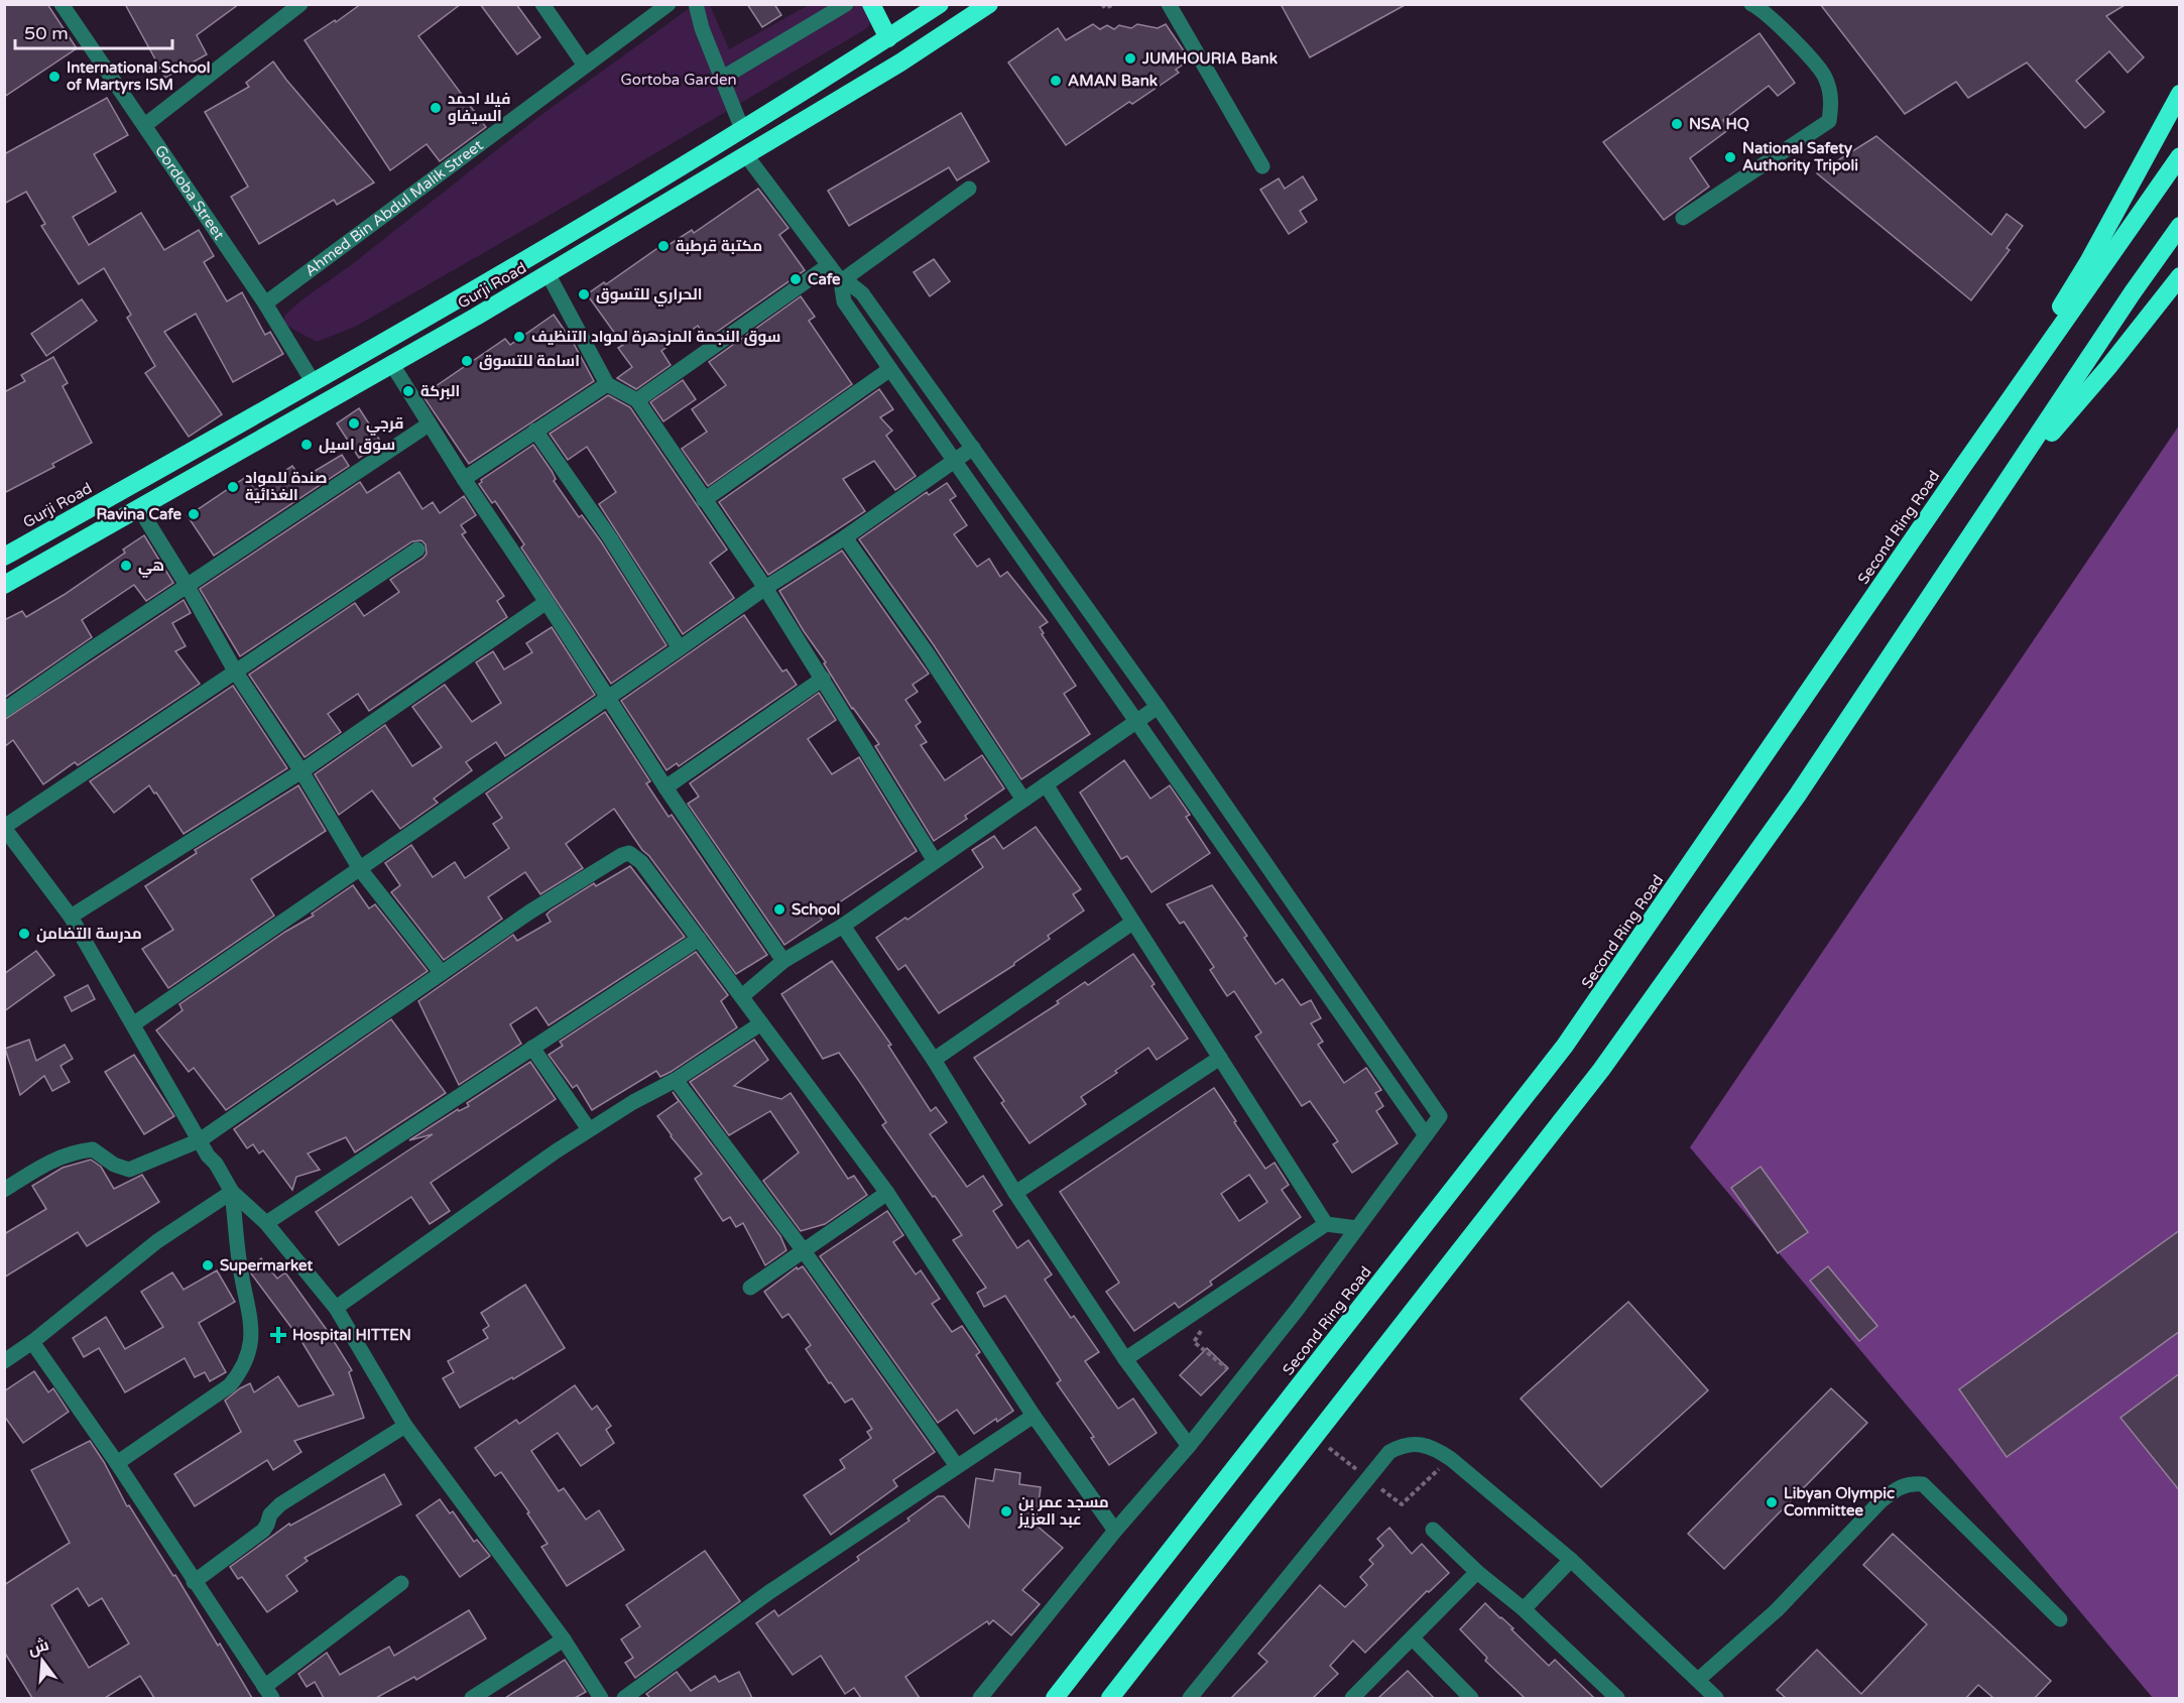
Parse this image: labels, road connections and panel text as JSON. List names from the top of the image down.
{
  "streets": {
    "highway": ["Gurji Road", "Second Ring Road"],
    "street": ["Gordoba Street", "Ahmed Bin Abdul Malik Street"]
  },
  "crossings": [
    ["Gordoba Street", "Ahmed Bin Abdul Malik Street"],
    ["Gordoba Street", "Gurji Road"]
  ],
  "parks": ["Gortoba Garden"],
  "places": {
    "other": [
      "JUMHOURIA Bank",
      "International School of Martyrs ISM",
      "AMAN Bank",
      "فيلا احمد السيفاو",
      "NSA HQ",
      "National Safety Authority Tripoli",
      "مكتبة قرطبة",
      "Cafe",
      "الحراري للتسوق",
      "سوق النجمة المزدهرة لمواد التنظيف",
      "اسامة للتسوق",
      "البركة",
      "قرجي",
      "سوق اسيل",
      "صندة للمواد الغذائية",
      "Ravina Cafe",
      "هي",
      "School",
      "مدرسة التضامن",
      "Supermarket",
      "Libyan Olympic Committee",
      "مسجد عمر بن عبد العزيز"
    ],
    "health": ["Hospital HITTEN"]
  },
  "scale_bar": "50 m",
  "north": "top"
}
